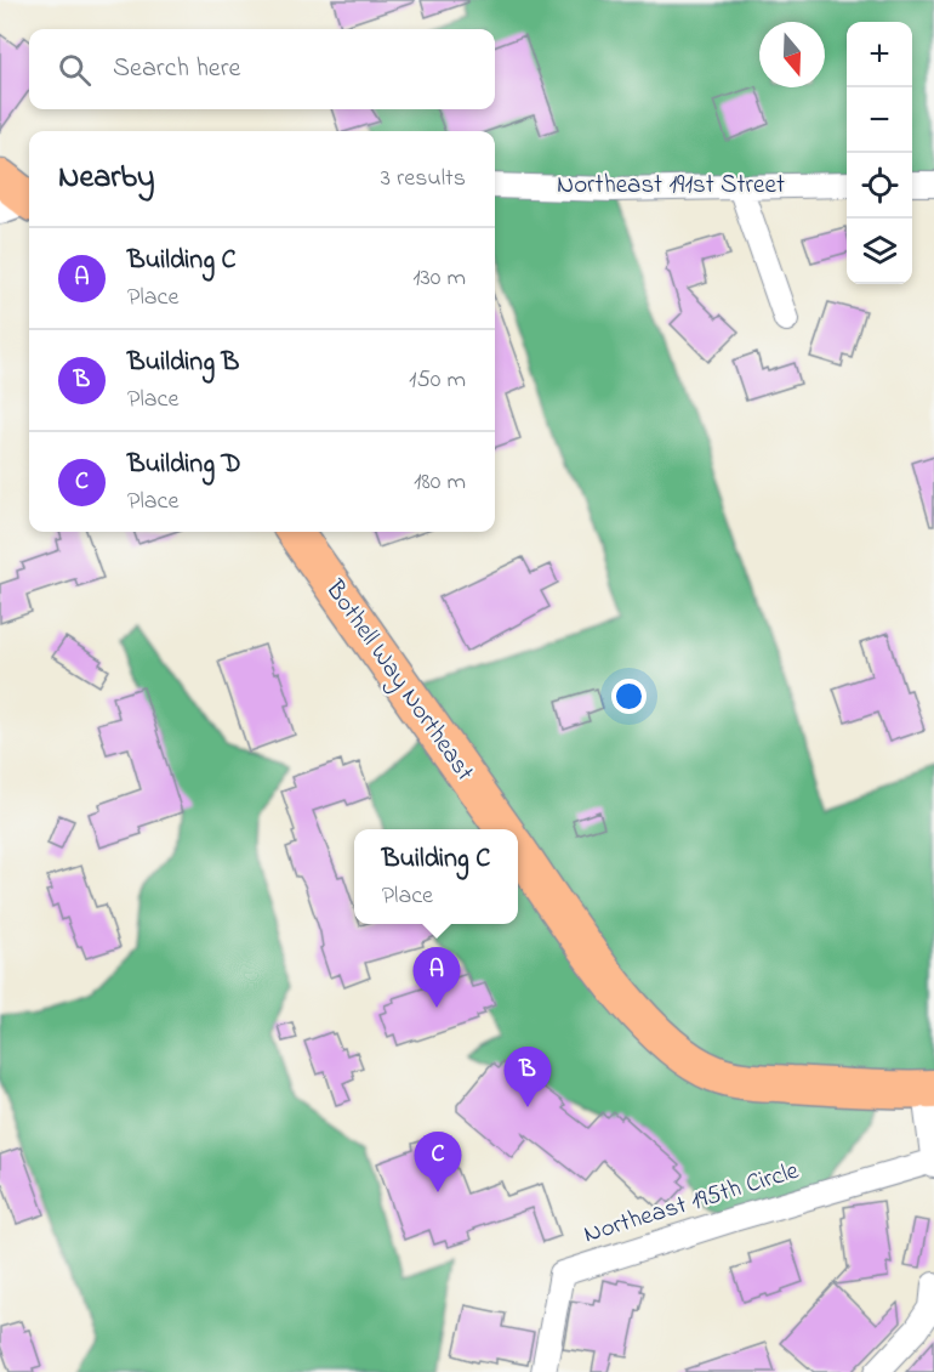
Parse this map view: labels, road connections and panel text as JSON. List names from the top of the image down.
{
  "streets": {
    "main road": ["Bothell Way Northeast"],
    "street": ["Northeast 191st Street", "Northeast 195th Circle"]
  },
  "north": "bottom",
  "page": {
    "map_buttons": ["+", "−"],
    "search": "Search here",
    "heading": ["Nearby", "3 results"],
    "list": [
      {
        "mark": "A",
        "name": "Building C",
        "note": "Place",
        "value": "130 m"
      },
      {
        "mark": "B",
        "name": "Building B",
        "note": "Place",
        "value": "150 m"
      },
      {
        "mark": "C",
        "name": "Building D",
        "note": "Place",
        "value": "180 m"
      }
    ],
    "popup": ["Building C", "Place"],
    "pins": ["A", "B", "C"]
  }
}
